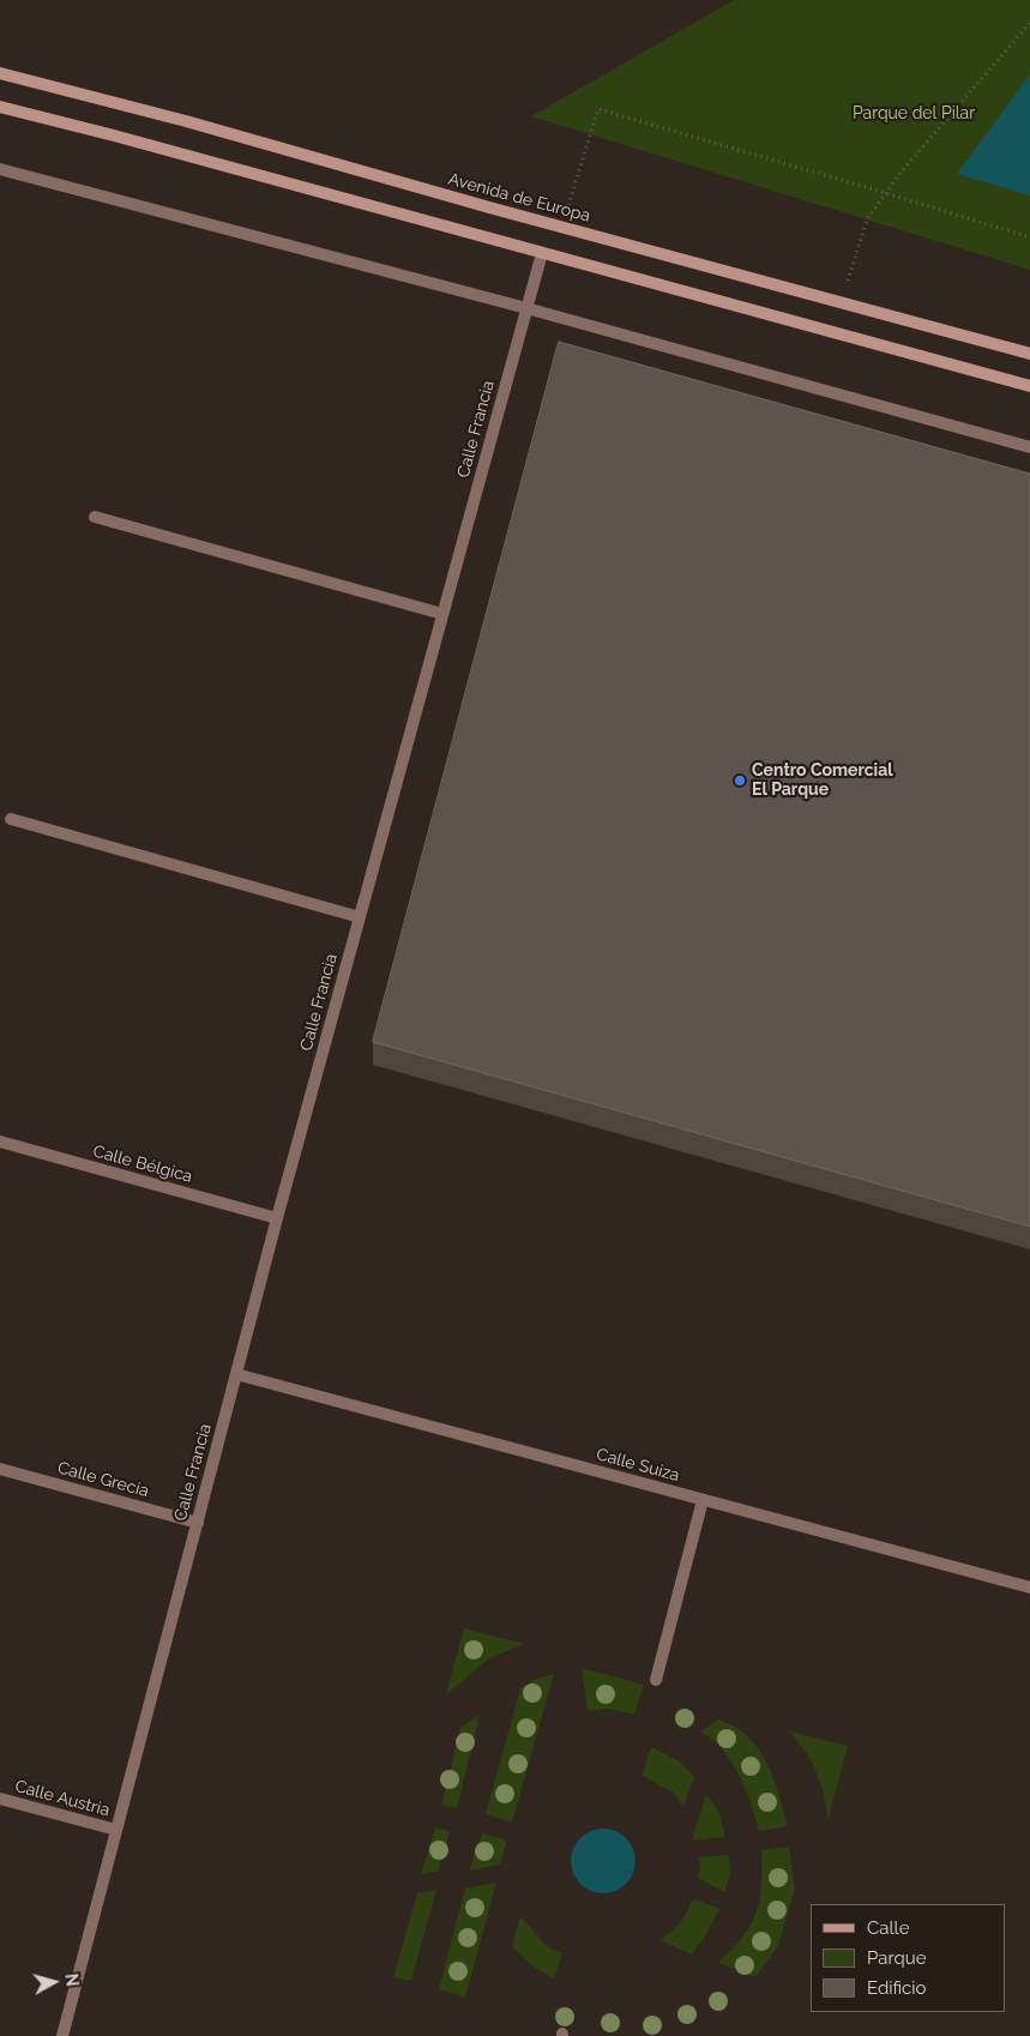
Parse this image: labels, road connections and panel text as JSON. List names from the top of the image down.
{
  "streets": {
    "main road": ["Avenida de Europa"],
    "street": [
      "Calle Francia",
      "Calle Bélgica",
      "Calle Suiza",
      "Calle Grecia",
      "Calle Austria"
    ]
  },
  "crossings": [
    ["Calle Francia", "Calle Bélgica"],
    ["Calle Francia", "Calle Suiza"],
    ["Calle Francia", "Calle Grecia"],
    ["Calle Francia", "Calle Austria"]
  ],
  "parks": ["Parque del Pilar"],
  "places": ["Centro Comercial El Parque"],
  "legend": ["Calle", "Parque", "Edificio"],
  "north": "right"
}
